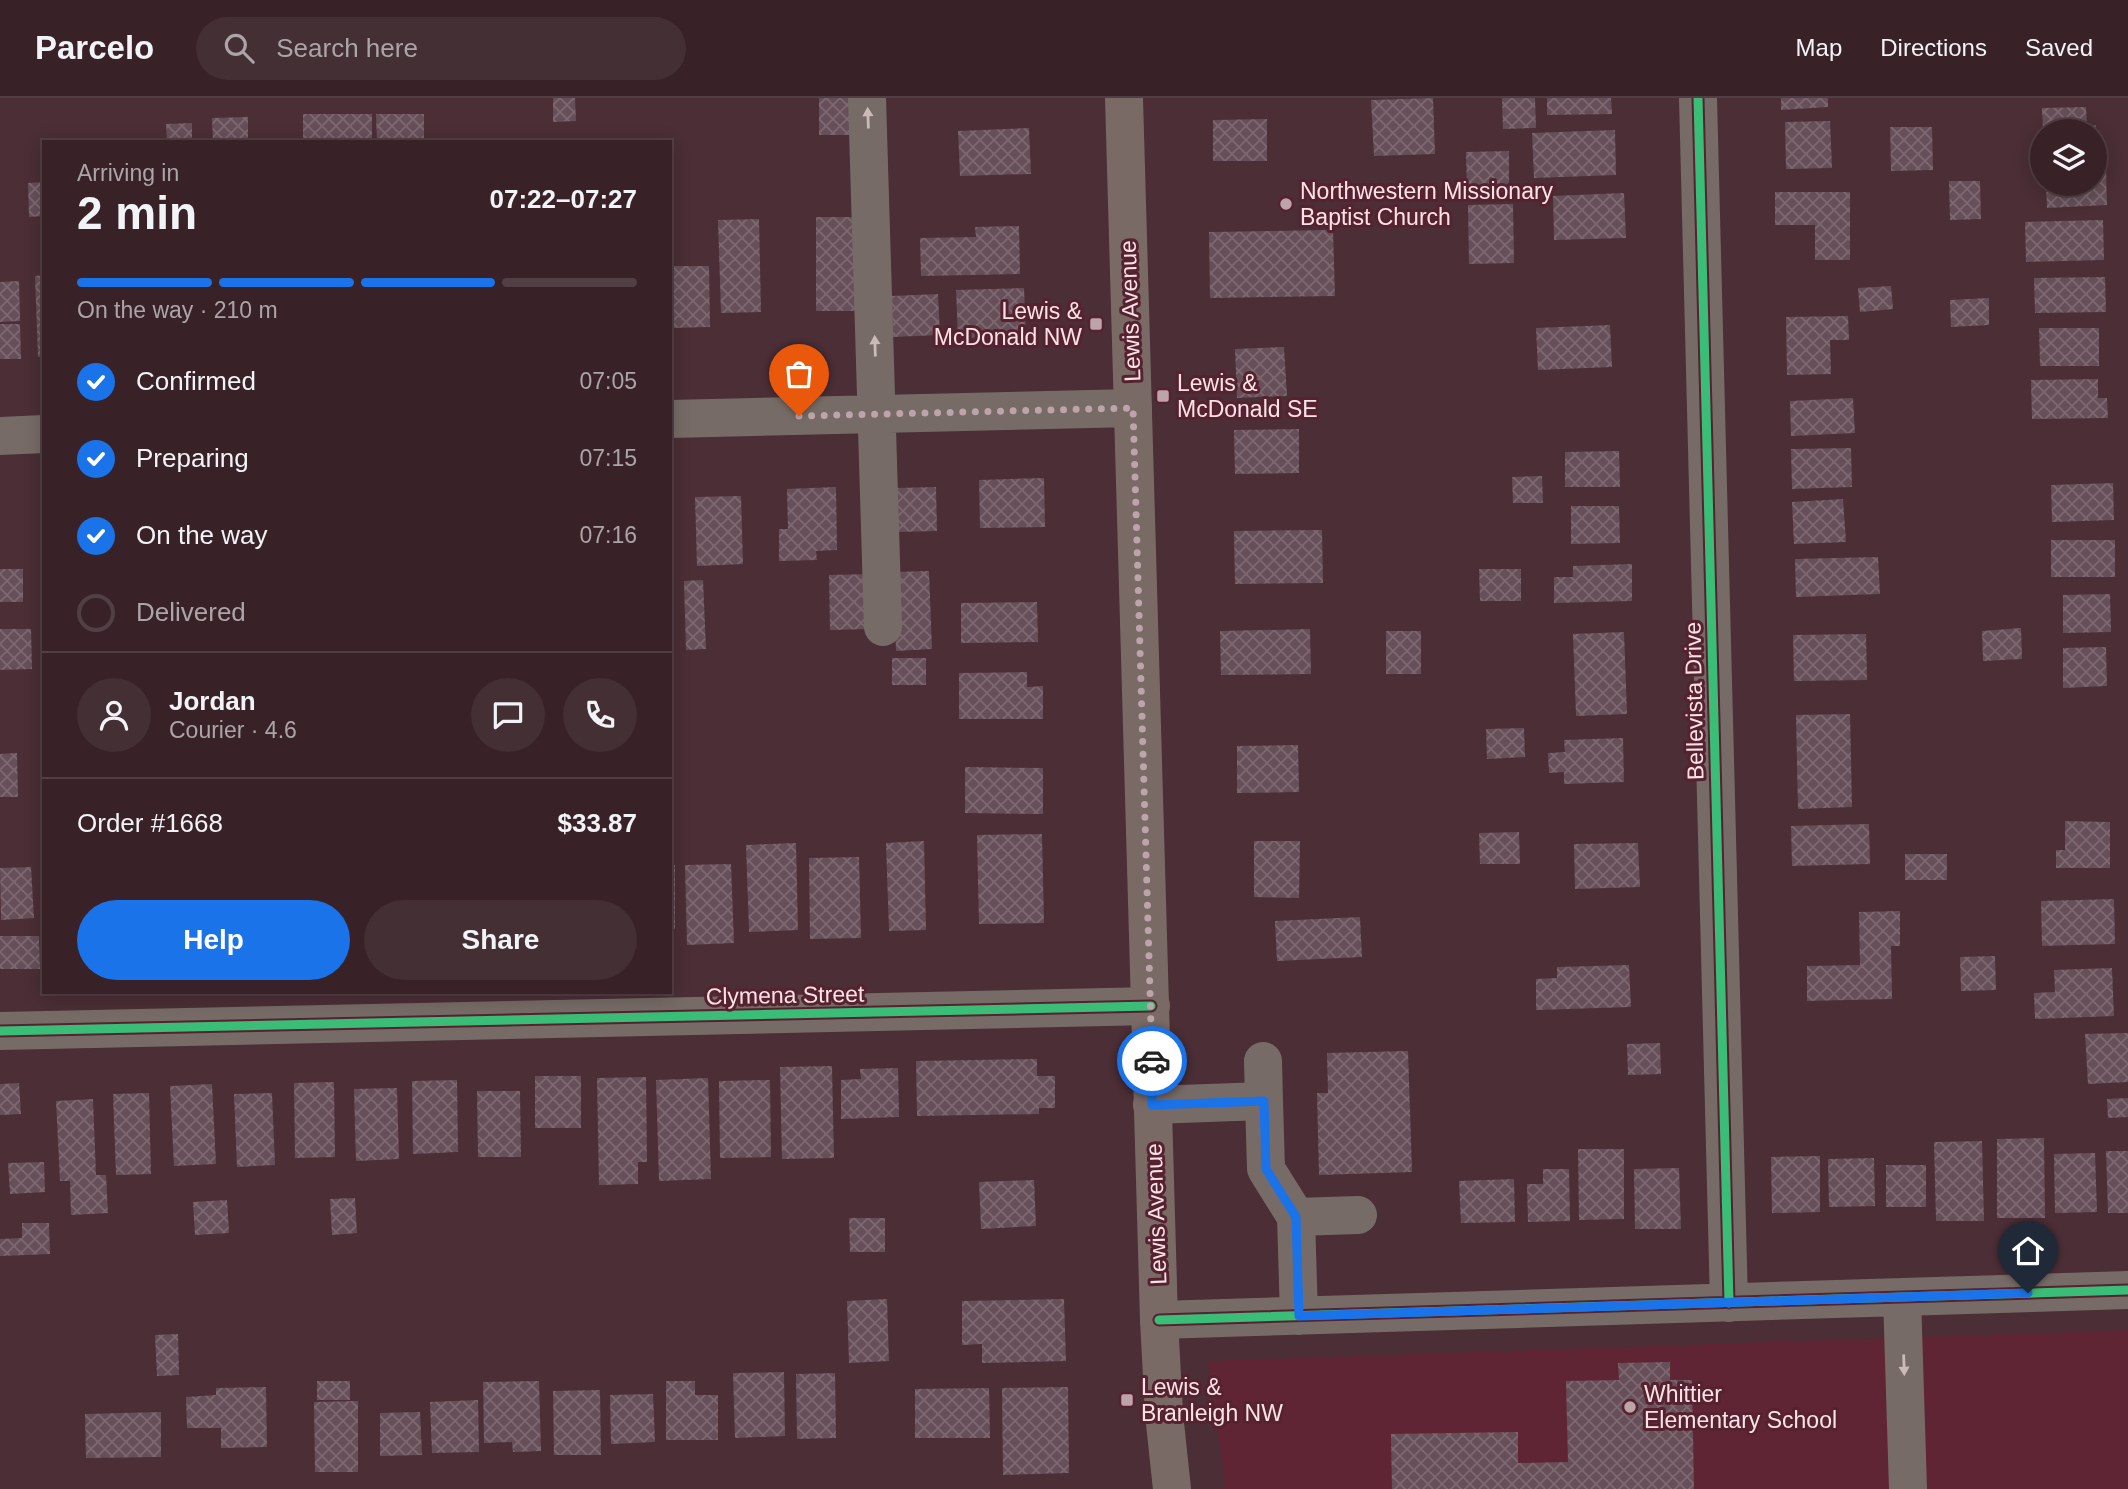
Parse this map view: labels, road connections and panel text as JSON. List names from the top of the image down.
{
  "streets": {
    "main road": ["Lewis Avenue"],
    "street": ["Bellevista Drive", "Clymena Street"]
  },
  "crossings": [
    ["Lewis Avenue", "Clymena Street"]
  ],
  "places": {
    "other": ["Northwestern Missionary Baptist Church", "Whittier Elementary School"],
    "transit": ["Lewis & McDonald NW", "Lewis & McDonald SE", "Lewis & Branleigh NW"]
  },
  "page": {
    "header": "Parcelo",
    "search": "Search here",
    "nav": ["Map", "Directions", "Saved"],
    "heading": ["2 min", "Arriving in", "07:22–07:27"],
    "panel": [
      "Jordan",
      "Courier · 4.6",
      "Order #1668",
      "$33.87"
    ],
    "bar": "On the way · 210 m",
    "list": [
      ["Confirmed", "07:05"],
      ["Preparing", "07:15"],
      ["On the way", "07:16"],
      "Delivered"
    ],
    "buttons": ["Help", "Share"]
  }
}
